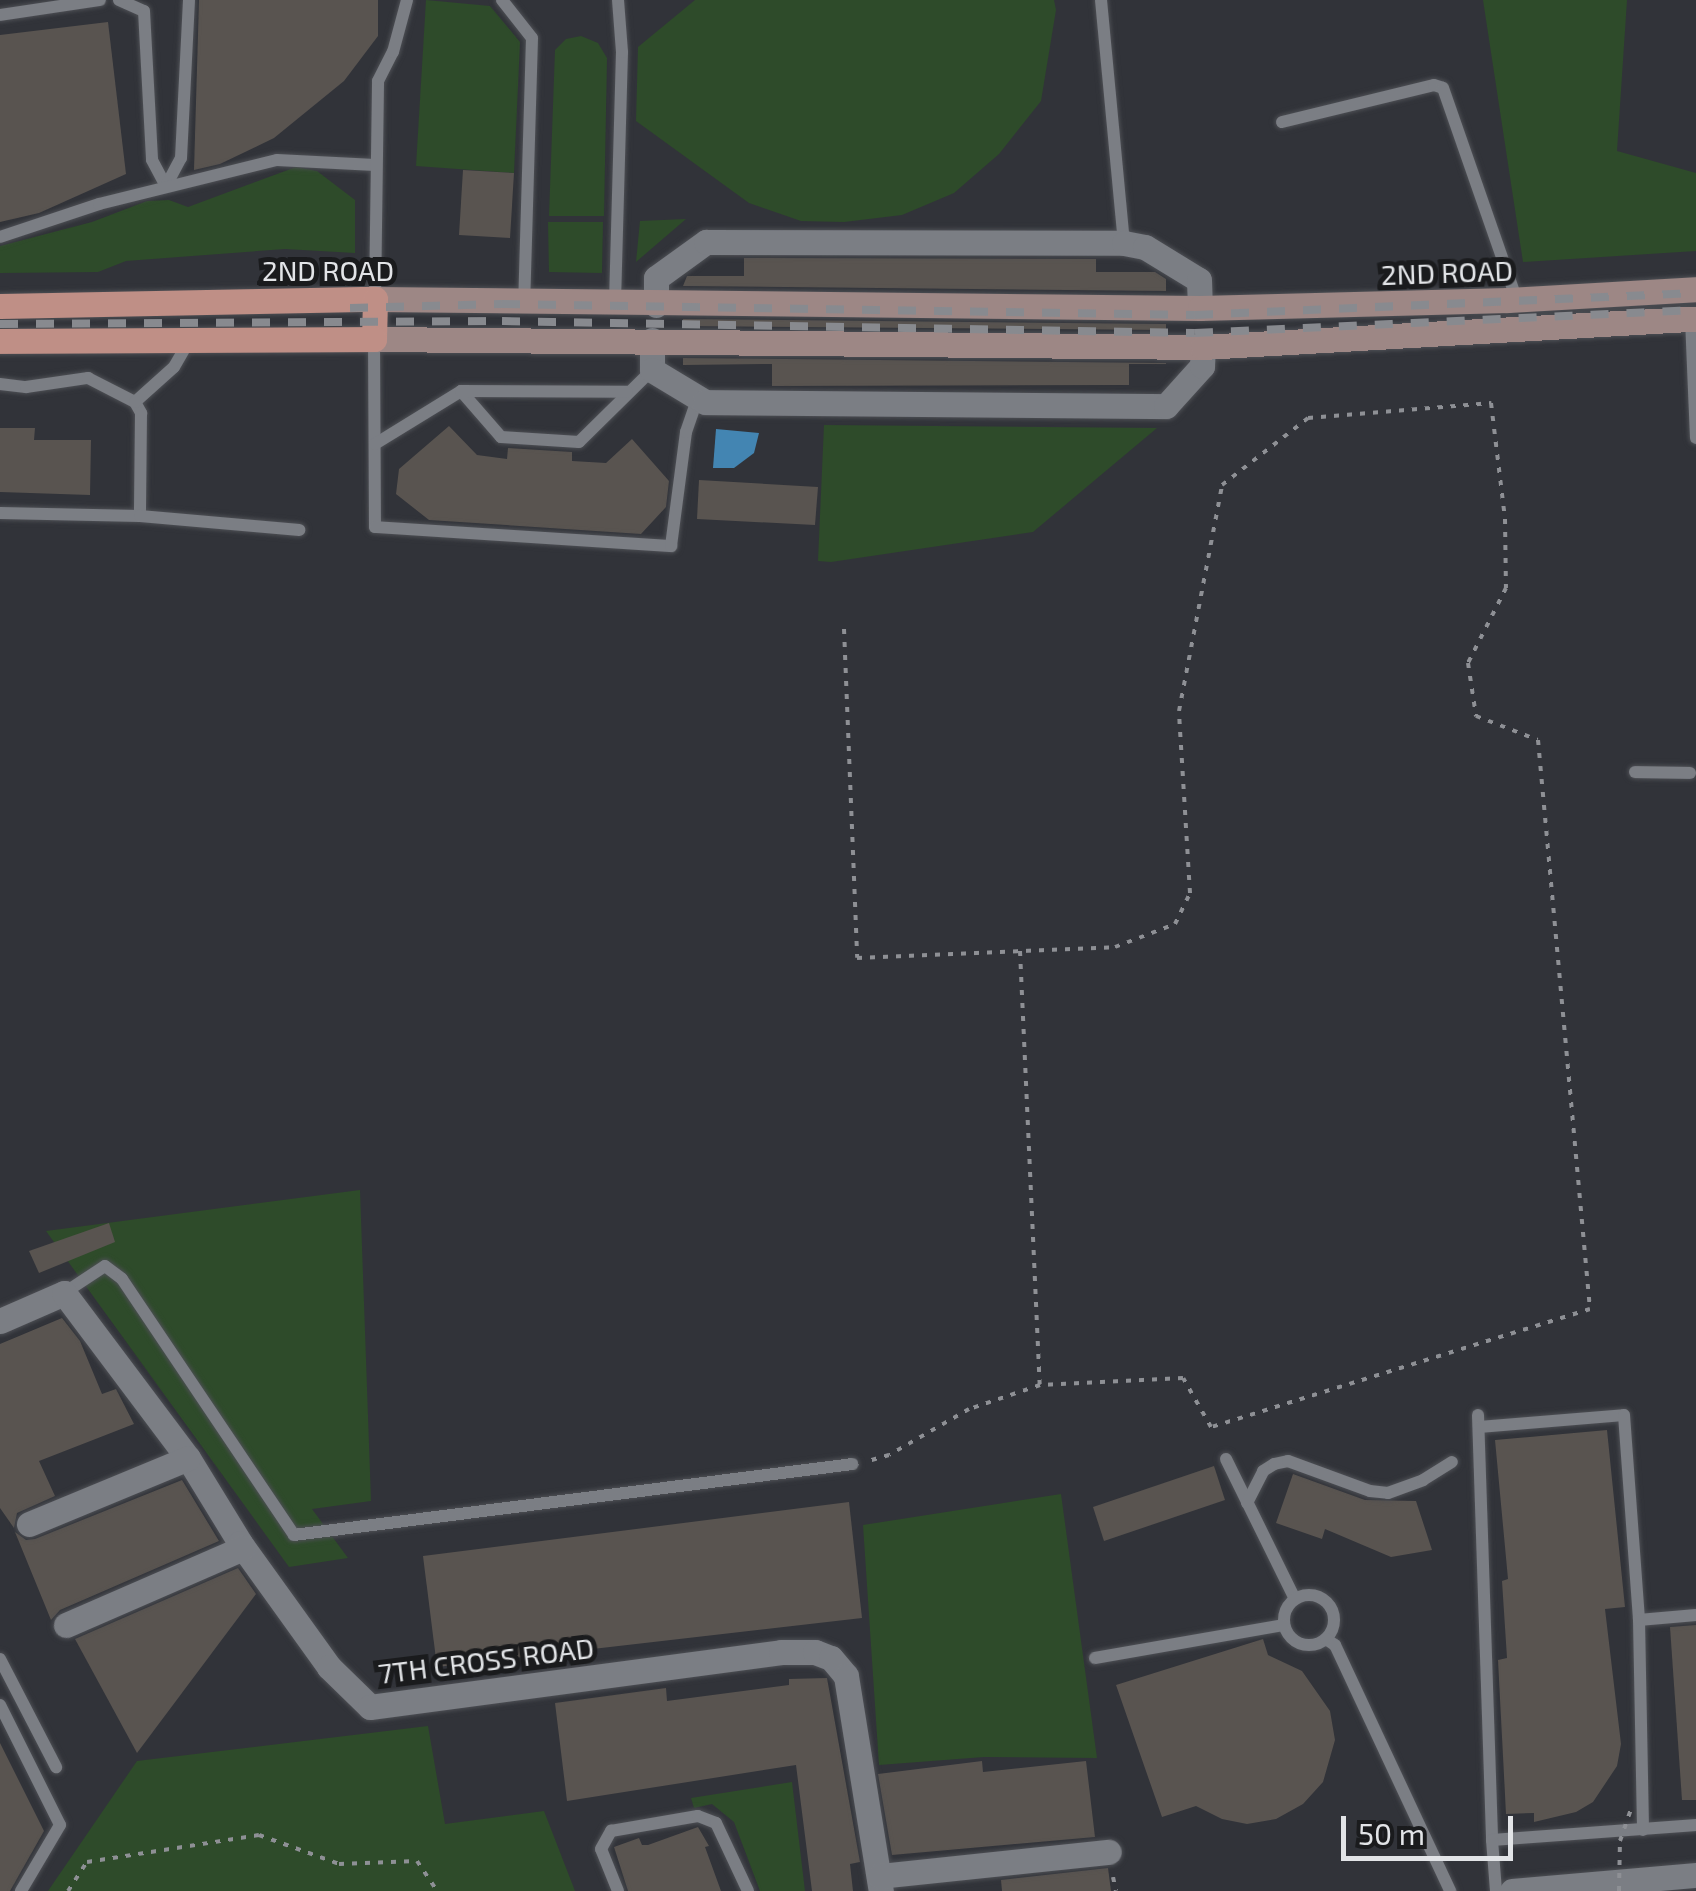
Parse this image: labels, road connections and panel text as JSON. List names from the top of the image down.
{
  "streets": {
    "main road": ["2ND ROAD"],
    "street": ["7TH CROSS ROAD"]
  },
  "scale_bar": "50 m"
}
